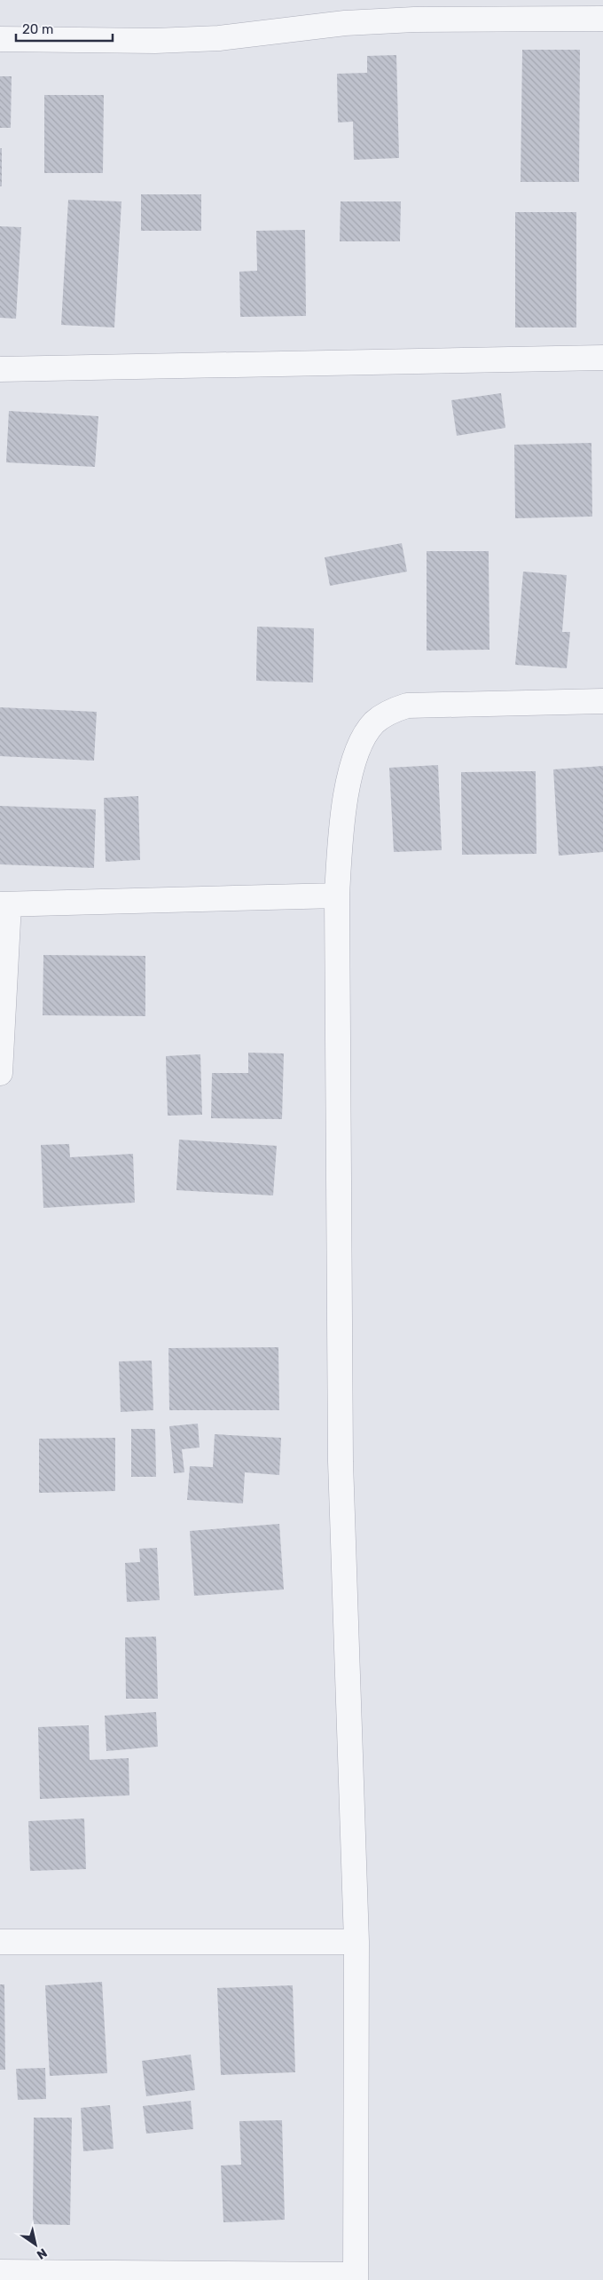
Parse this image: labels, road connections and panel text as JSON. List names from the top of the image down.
{
  "scale_bar": "20 m",
  "north": "bottom right"
}
